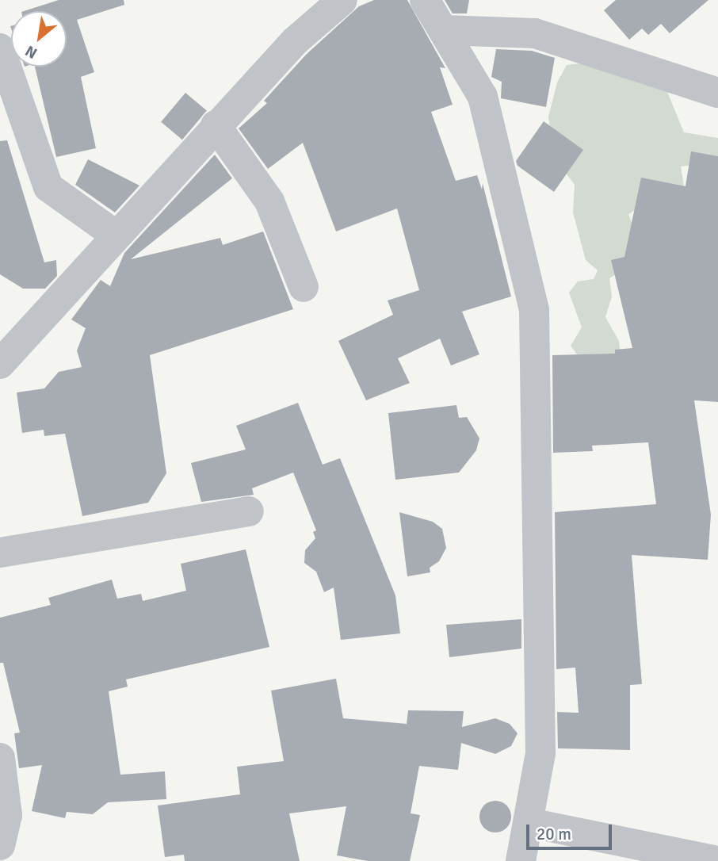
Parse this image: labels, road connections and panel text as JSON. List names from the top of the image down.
{
  "scale_bar": "20 m",
  "north": "bottom left"
}
